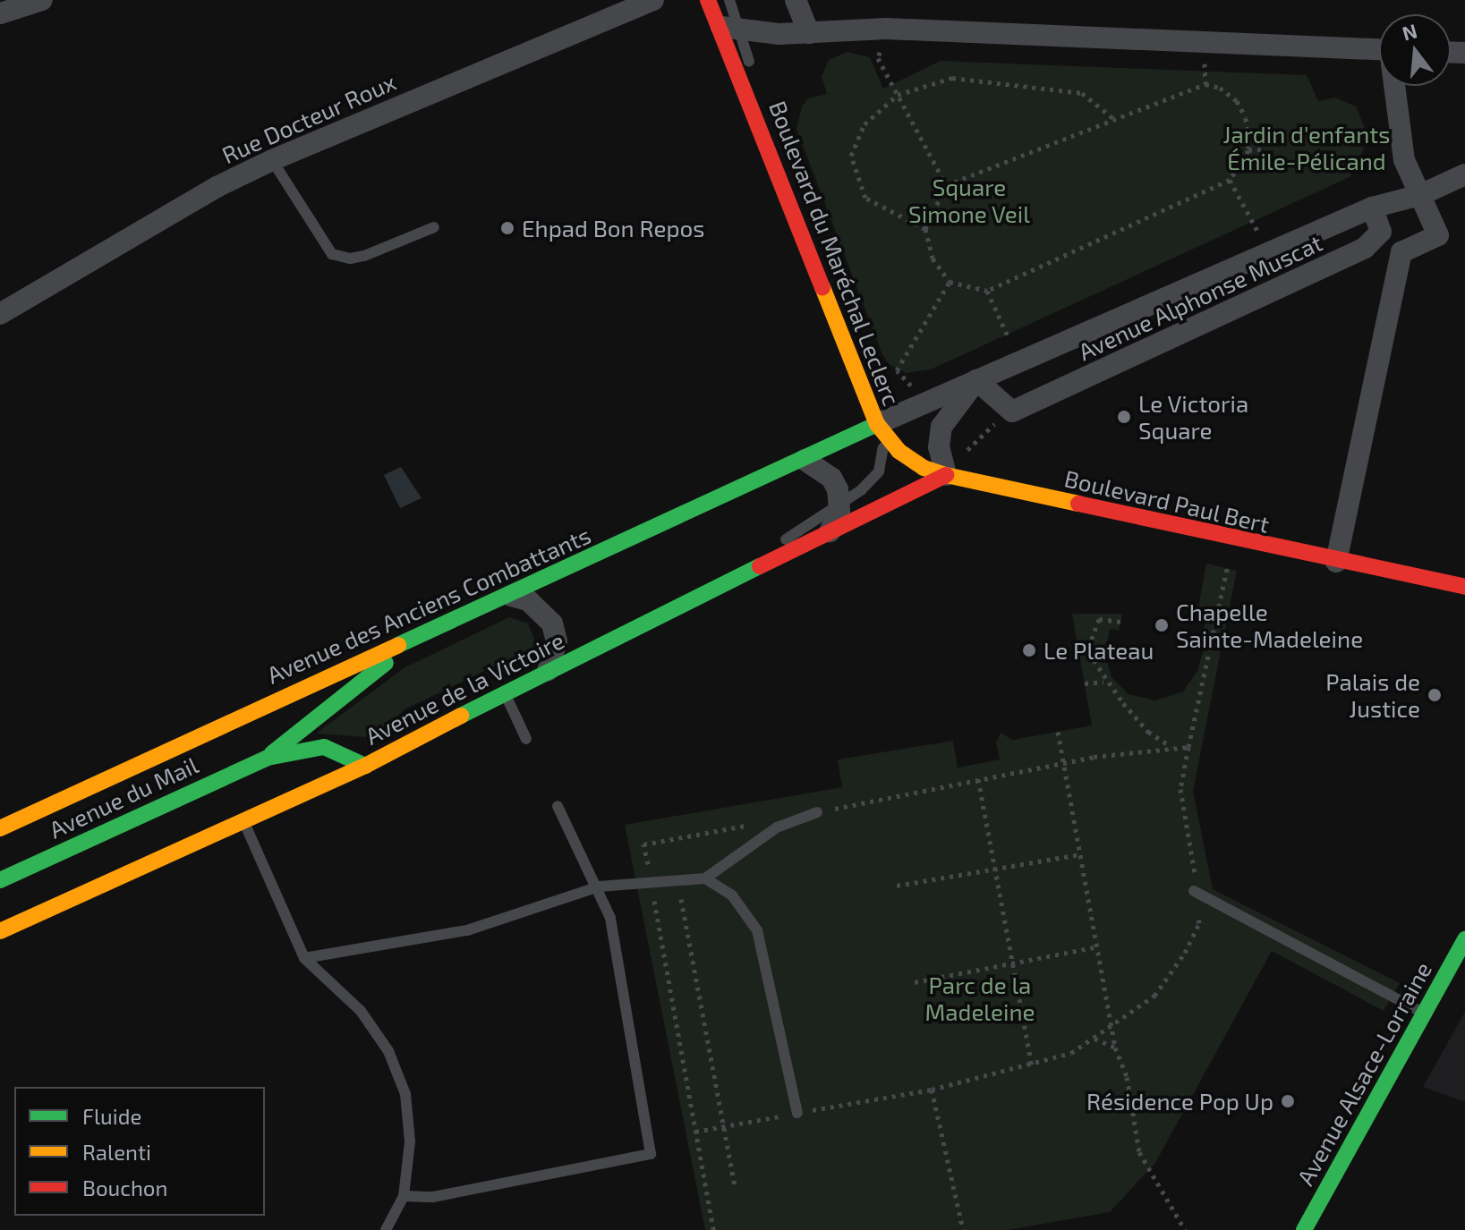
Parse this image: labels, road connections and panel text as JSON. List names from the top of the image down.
{
  "streets": {
    "main road": [
      "Boulevard du Maréchal Leclerc",
      "Boulevard Paul Bert",
      "Avenue des Anciens Combattants",
      "Avenue de la Victoire",
      "Avenue du Mail",
      "Avenue Alsace-Lorraine"
    ],
    "street": ["Rue Docteur Roux", "Avenue Alphonse Muscat"]
  },
  "crossings": [
    ["Boulevard du Maréchal Leclerc", "Avenue Alphonse Muscat"],
    ["Boulevard du Maréchal Leclerc", "Boulevard Paul Bert"],
    ["Boulevard du Maréchal Leclerc", "Avenue des Anciens Combattants"],
    ["Avenue Alphonse Muscat", "Boulevard Paul Bert"],
    ["Avenue Alphonse Muscat", "Avenue des Anciens Combattants"],
    ["Avenue Alphonse Muscat", "Avenue de la Victoire"],
    ["Boulevard Paul Bert", "Avenue des Anciens Combattants"],
    ["Boulevard Paul Bert", "Avenue de la Victoire"],
    ["Avenue des Anciens Combattants", "Avenue du Mail"],
    ["Avenue de la Victoire", "Avenue du Mail"]
  ],
  "parks": ["Jardin d'enfants Émile-Pélicand", "Square Simone Veil", "Parc de la Madeleine"],
  "places": [
    "Ehpad Bon Repos",
    "Le Victoria Square",
    "Chapelle Sainte-Madeleine",
    "Le Plateau",
    "Palais de Justice",
    "Résidence Pop Up"
  ],
  "legend": ["Fluide", "Ralenti", "Bouchon"],
  "north": "top"
}
